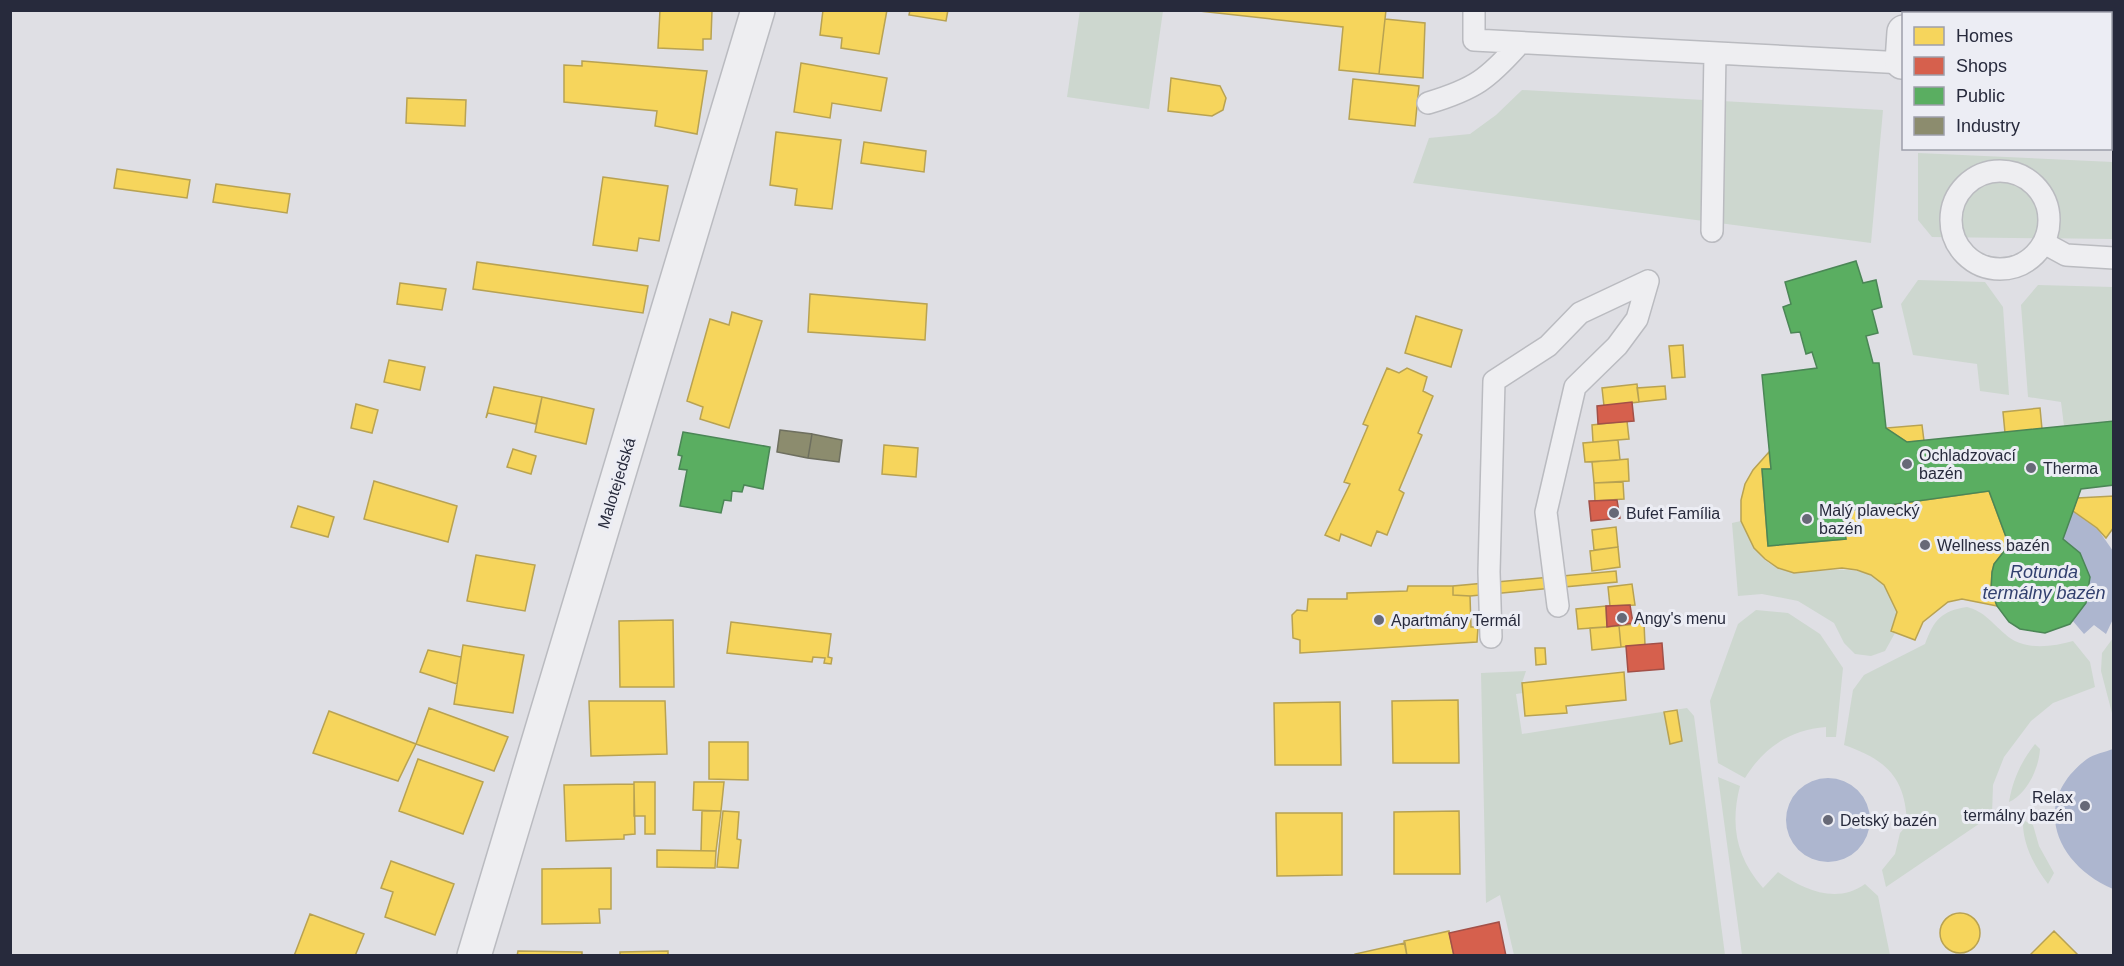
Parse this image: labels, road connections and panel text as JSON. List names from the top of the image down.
{
  "streets": {
    "street": ["Malotejedská"]
  },
  "water": ["Rotunda termálny bazén"],
  "places": [
    "Ochladzovací bazén",
    "Therma",
    "Bufet Família",
    "Malý plavecký bazén",
    "Wellness bazén",
    "Angy's menu",
    "Apartmány Termál",
    "Relax termálny bazén",
    "Detský bazén"
  ],
  "legend": [
    "Homes",
    "Shops",
    "Public",
    "Industry"
  ]
}
